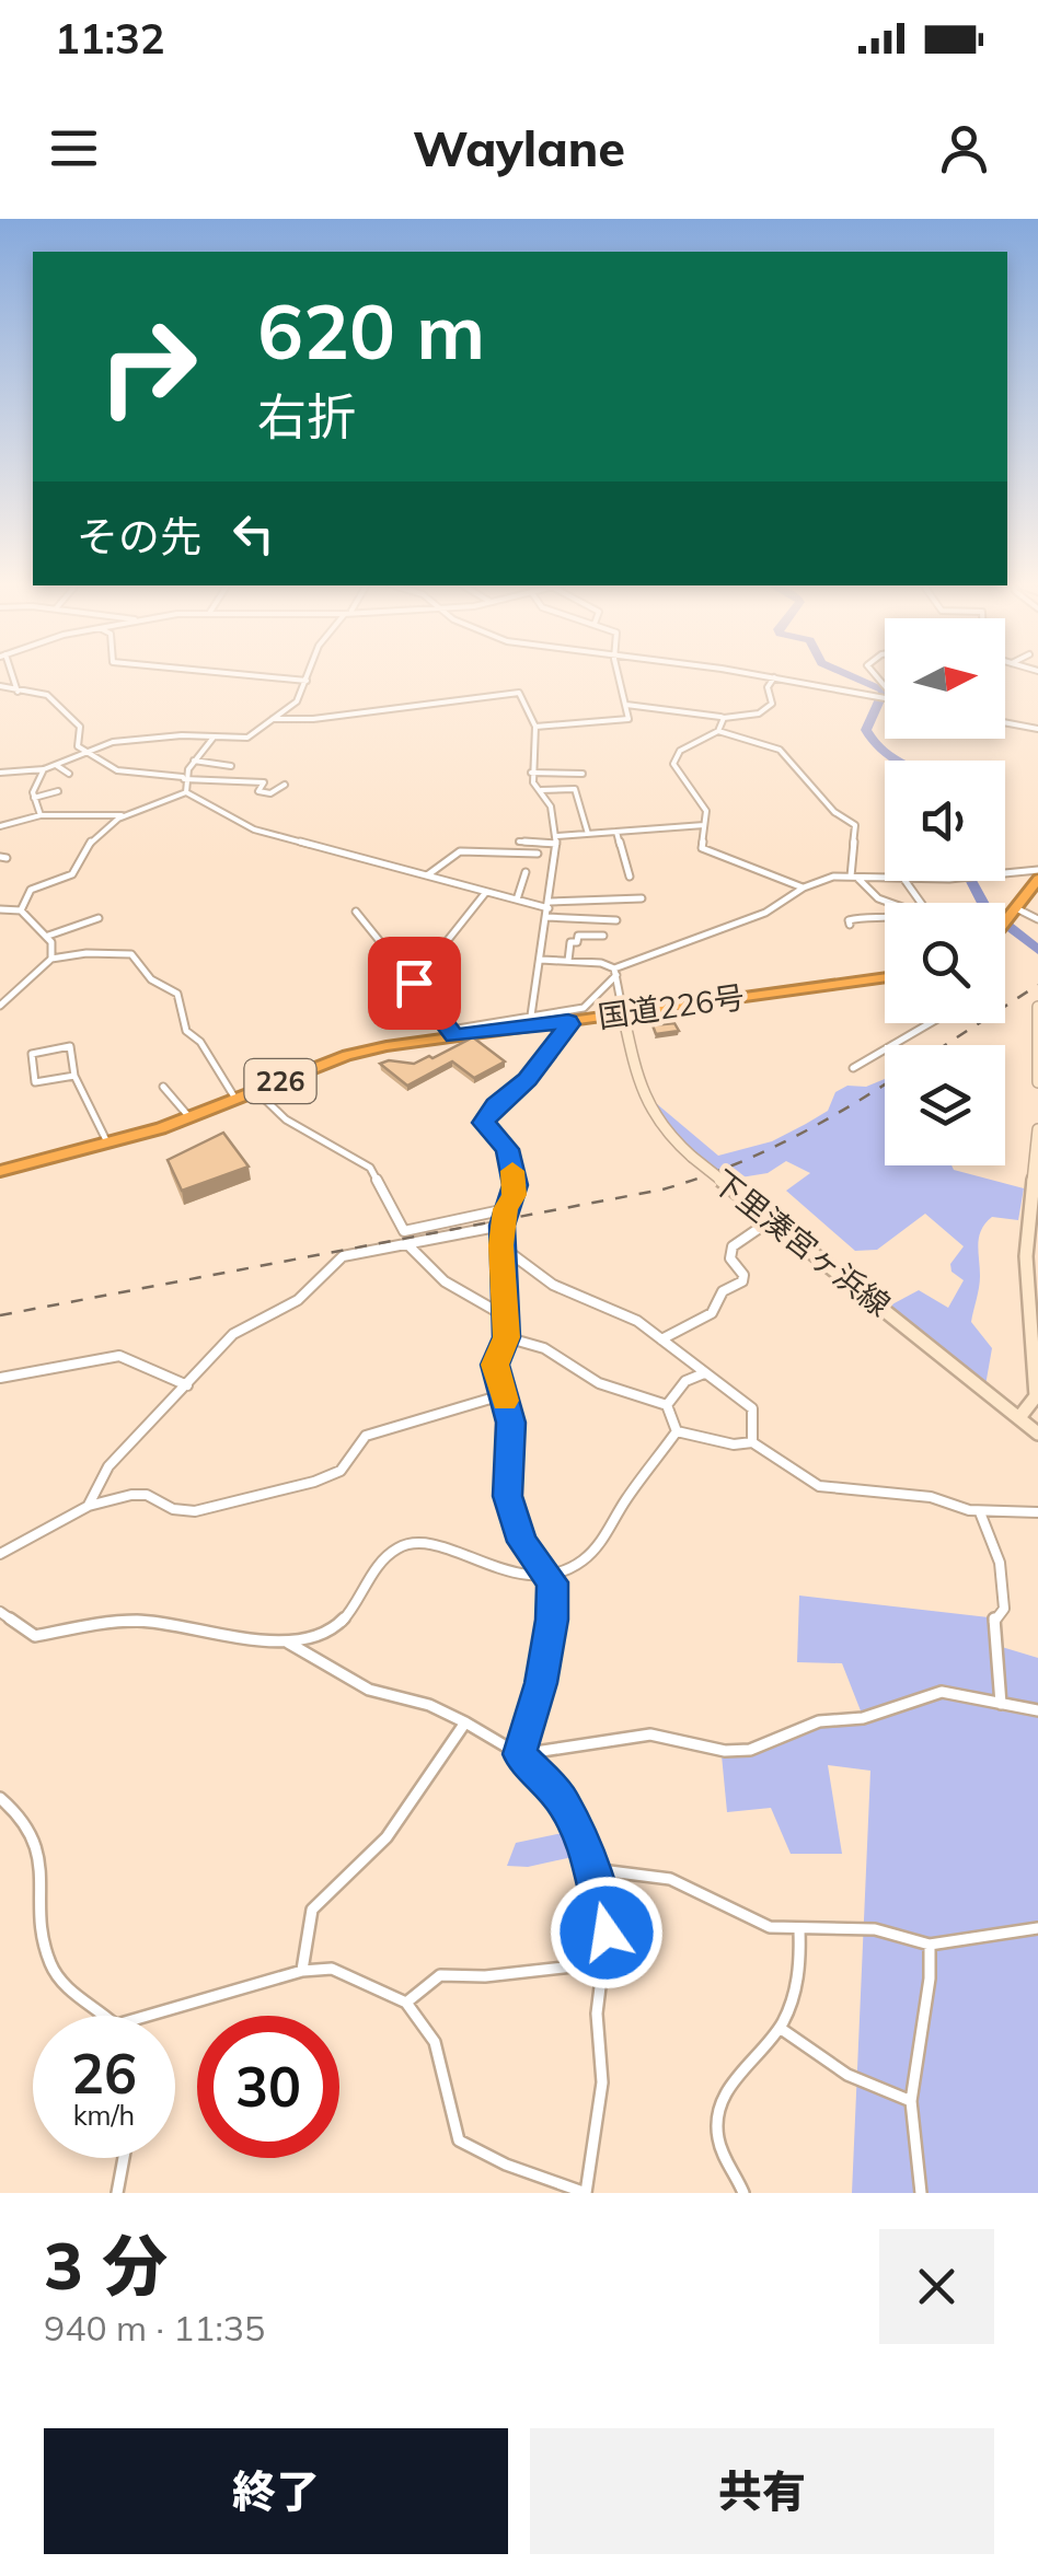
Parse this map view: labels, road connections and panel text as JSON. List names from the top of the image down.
{
  "streets": {
    "highway": ["国道226号", "226"],
    "main road": ["下里湊宮ヶ浜線"]
  },
  "crossings": [
    ["国道226号", "下里湊宮ヶ浜線"]
  ],
  "north": "right",
  "page": {
    "status": "11:32",
    "header": "Waylane",
    "turn": ["620 m", "右折"],
    "then": "その先",
    "speed": "26 km/h",
    "limit": "30",
    "heading": ["3 分", "940 m · 11:35"],
    "buttons": ["終了", "共有"]
  }
}
